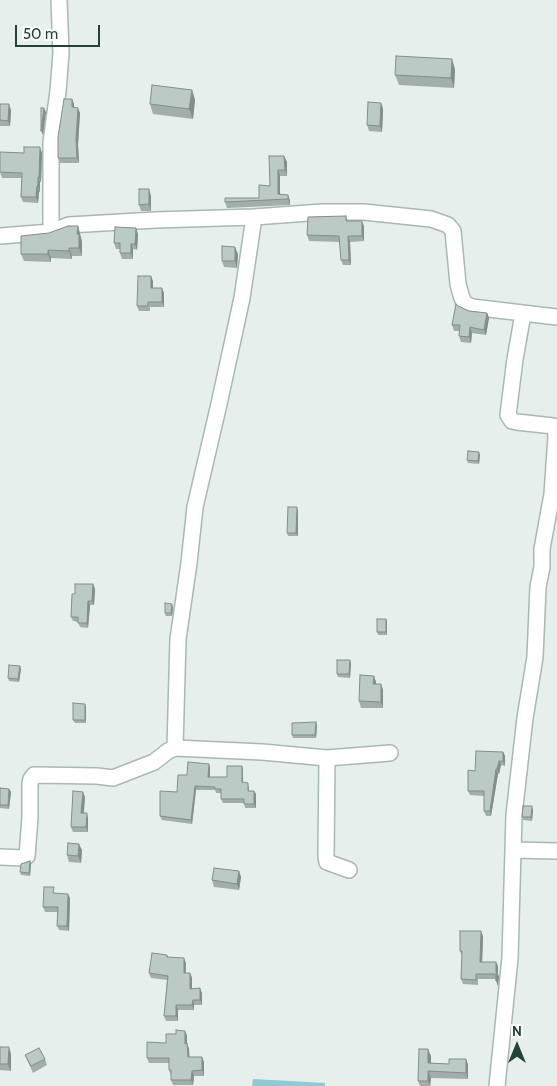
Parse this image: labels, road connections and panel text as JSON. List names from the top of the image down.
{
  "scale_bar": "50 m",
  "north": "top"
}
